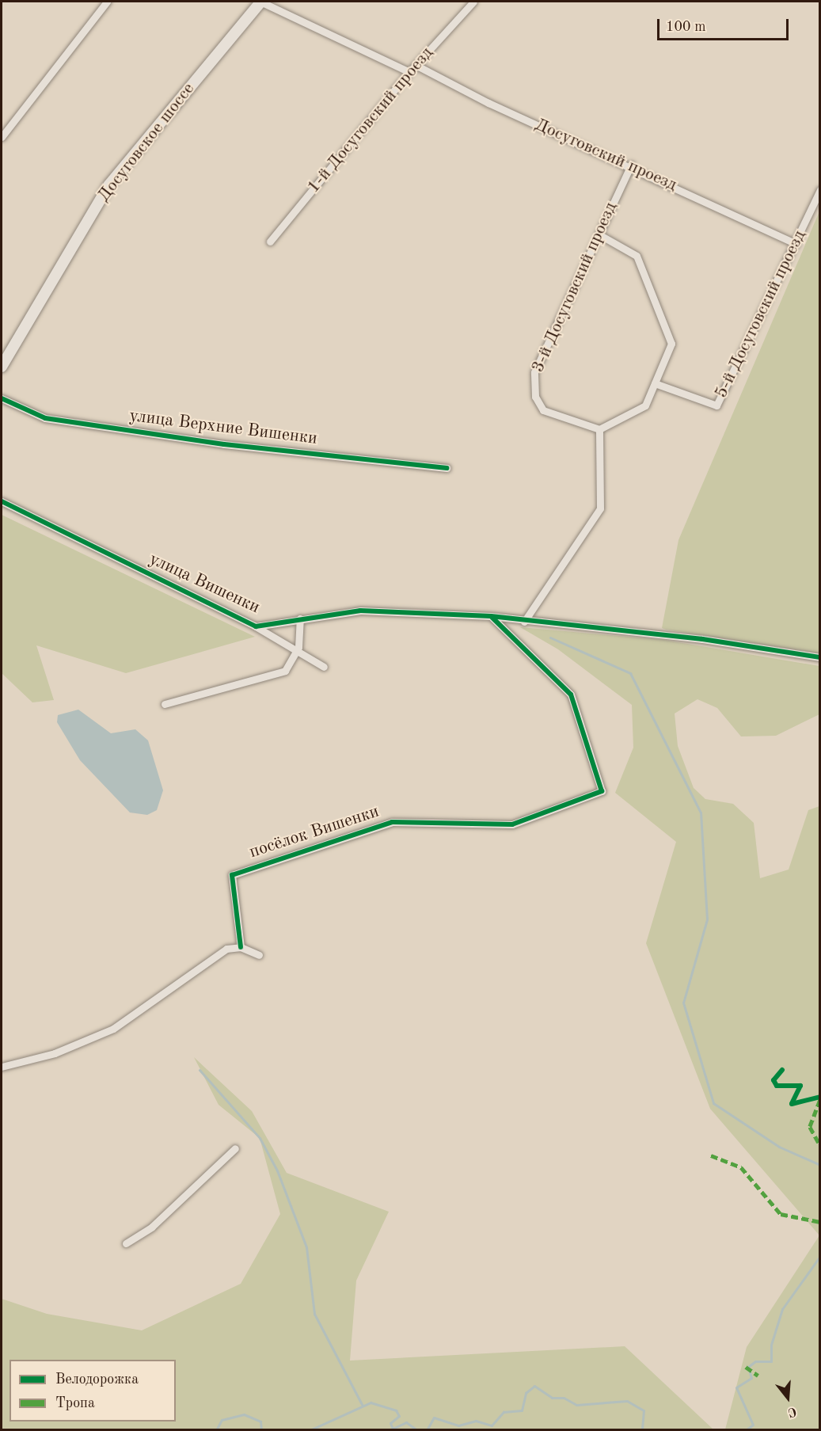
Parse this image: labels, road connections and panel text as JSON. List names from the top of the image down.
{
  "streets": {
    "main road": ["Досуговское шоссе"],
    "street": [
      "1-й Досуговский проезд",
      "Досуговский проезд",
      "3-й Досуговский проезд",
      "5-й Досуговский проезд",
      "улица Верхние Вишенки",
      "улица Вишенки",
      "посёлок Вишенки"
    ]
  },
  "crossings": [
    ["1-й Досуговский проезд", "Досуговский проезд"],
    ["Досуговский проезд", "3-й Досуговский проезд"],
    ["Досуговский проезд", "5-й Досуговский проезд"],
    ["улица Вишенки", "посёлок Вишенки"]
  ],
  "legend": ["Велодорожка", "Тропа"],
  "scale_bar": "100 m",
  "north": "bottom"
}
